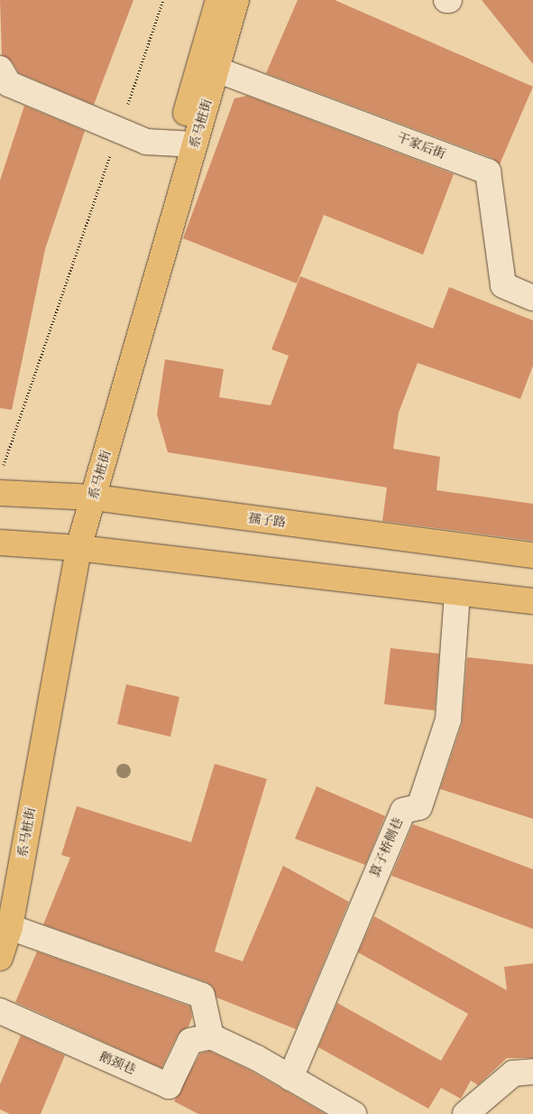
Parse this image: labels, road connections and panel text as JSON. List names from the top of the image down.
{
  "streets": {
    "main road": ["系马桩街", "孺子路"],
    "lane": ["干家后街", "算子桥侧巷", "鹅颈巷"]
  },
  "crossings": [
    ["系马桩街", "干家后街"],
    ["系马桩街", "孺子路"]
  ]
}
